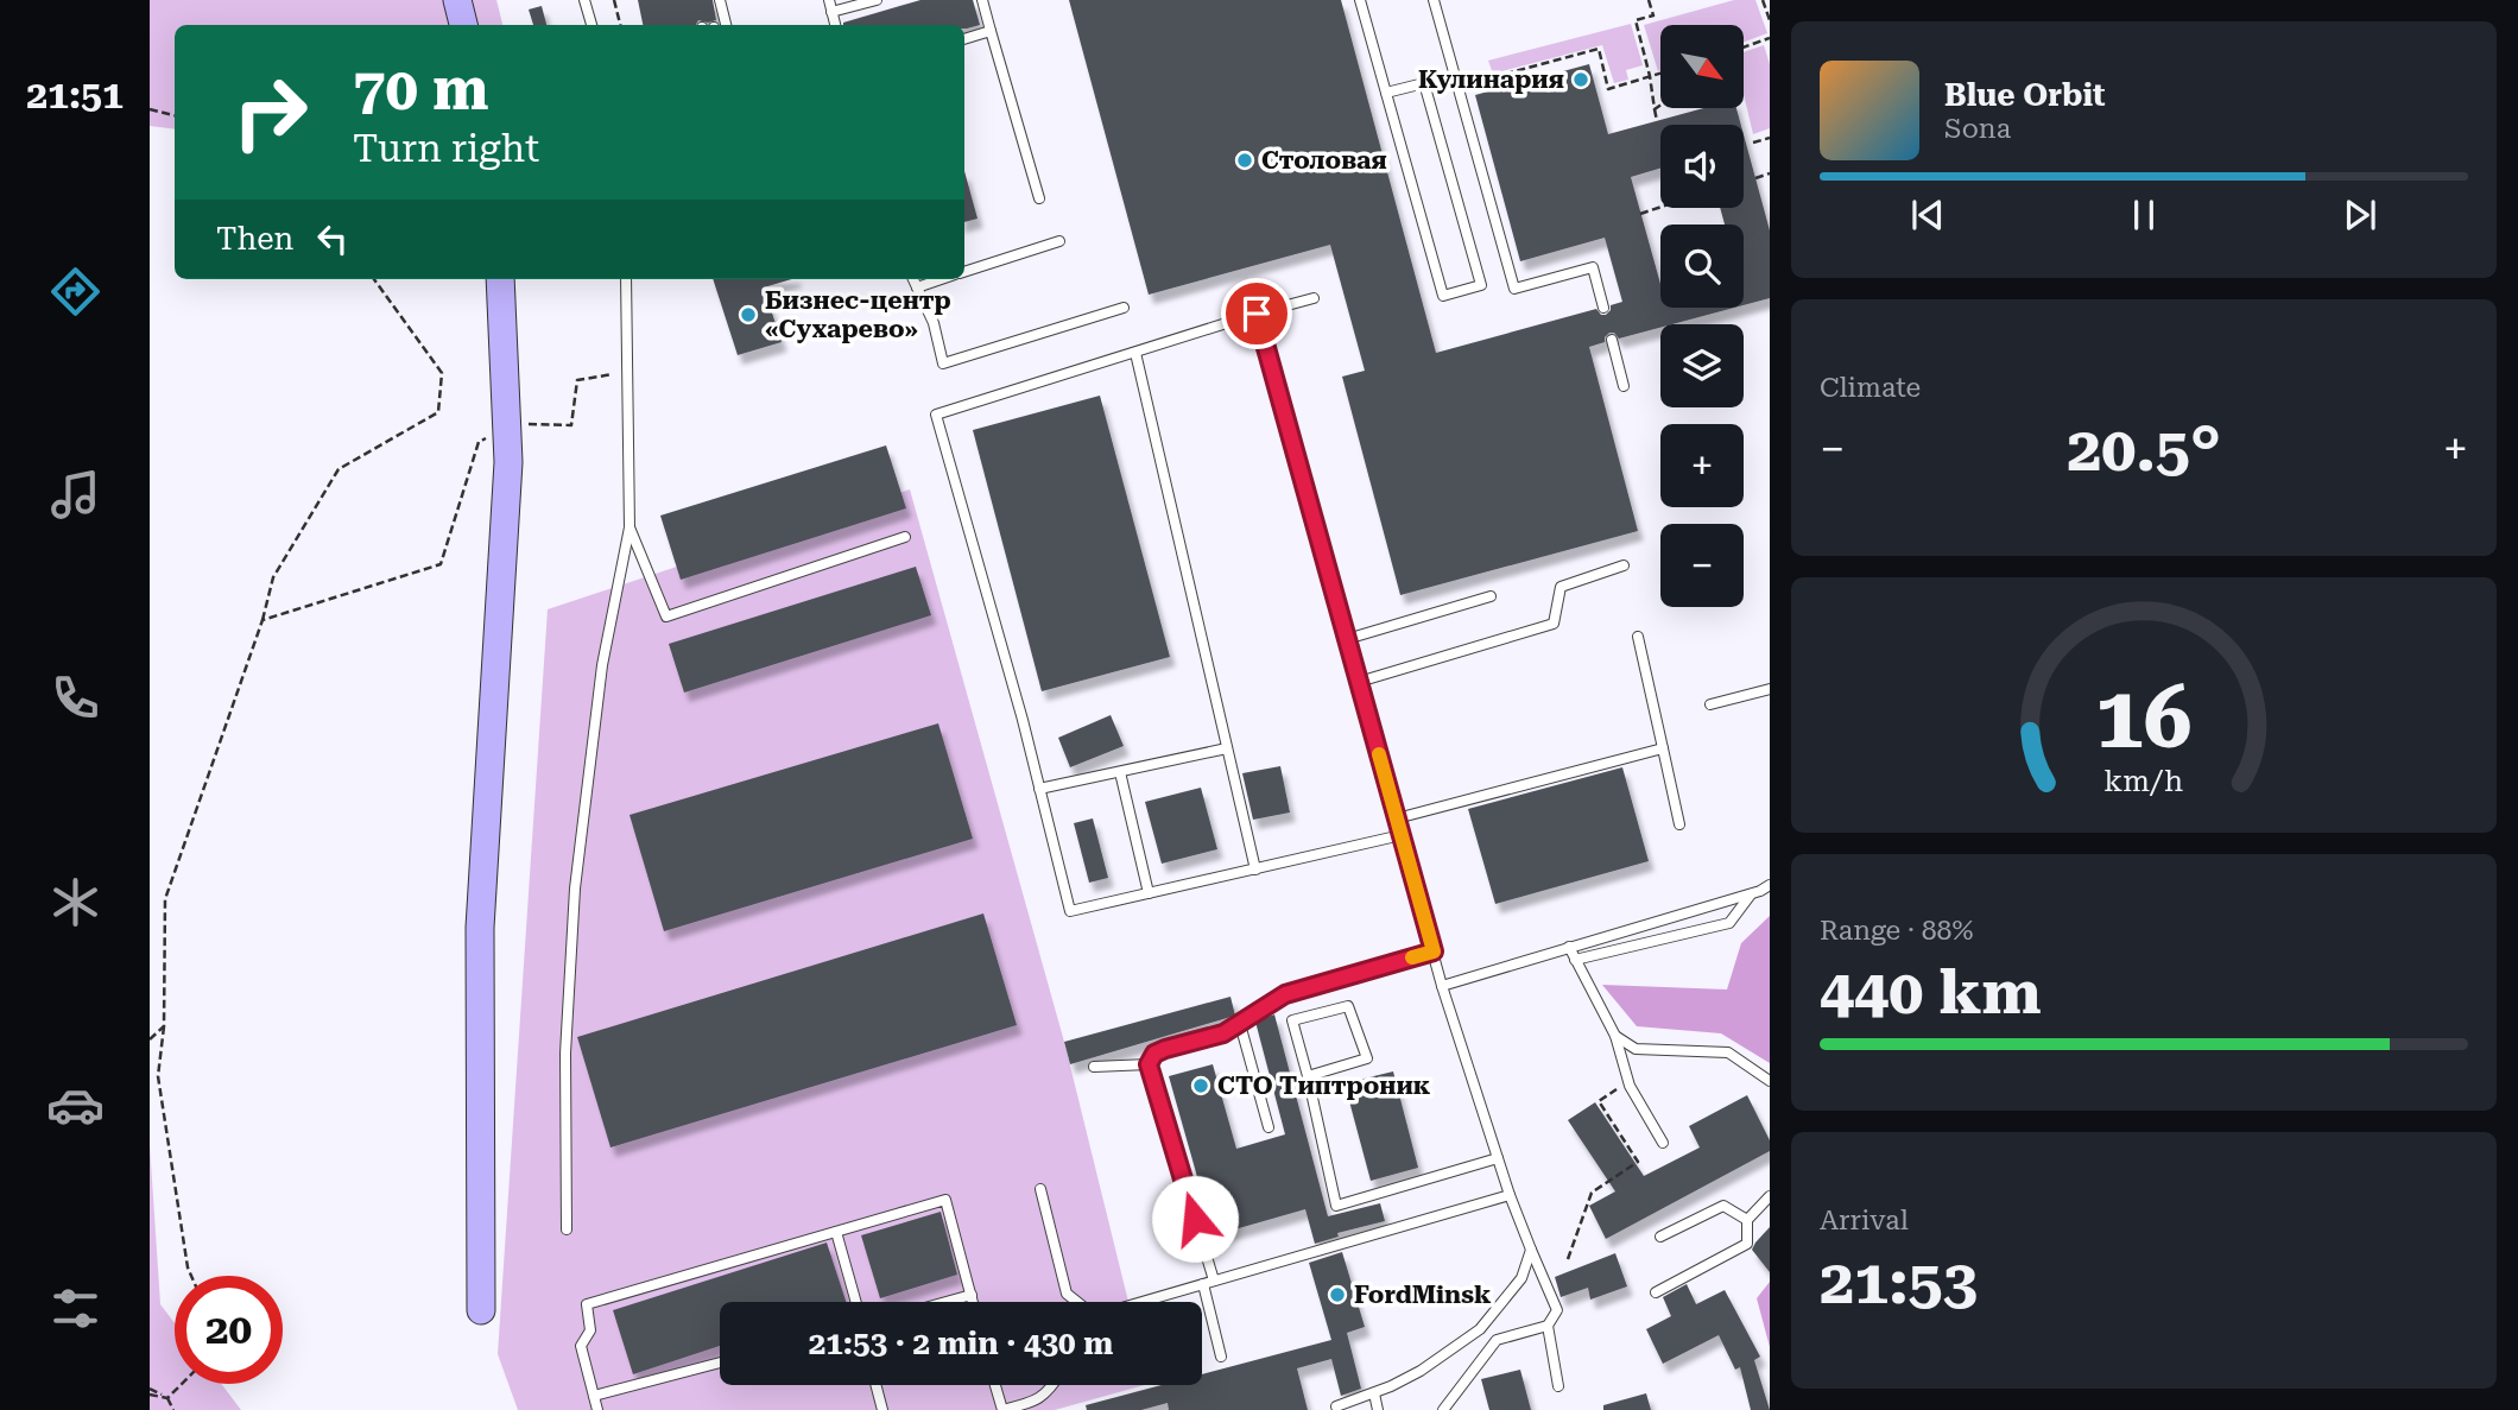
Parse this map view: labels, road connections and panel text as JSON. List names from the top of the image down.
{
  "places": [
    "Кулинария",
    "Столовая",
    "Бизнес-центр «Сухарево»",
    "СТО Типтроник",
    "FordMinsk"
  ],
  "north": "bottom right",
  "page": {
    "tabs": "21:51",
    "map_buttons": ["+", "−"],
    "turn": ["70 m", "Turn right"],
    "song": ["Blue Orbit", "Sona"],
    "then": "Then",
    "tile": [
      "Climate",
      ["Range · 88%", "440 km"],
      ["Arrival", "21:53"]
    ],
    "heat": ["−", "20.5°", "+"],
    "limit": "20",
    "trip": "21:53 · 2 min · 430 m",
    "gauge": ["16", "km/h"]
  }
}
